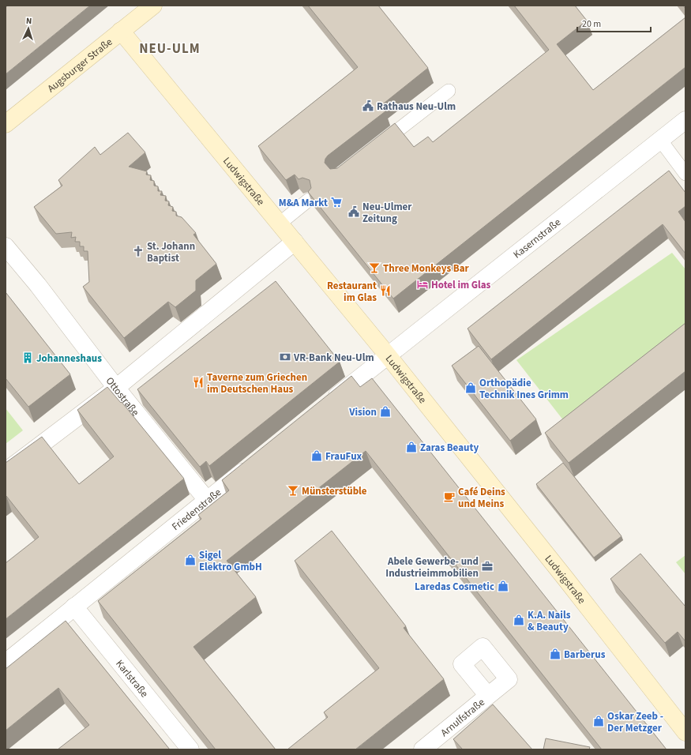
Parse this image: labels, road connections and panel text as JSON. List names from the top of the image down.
{
  "streets": {
    "street": [
      "Augsburger Straße",
      "Ludwigstraße",
      "Kasernstraße",
      "Ottostraße",
      "Friedenstraße",
      "Karlstraße",
      "Arnulfstraße"
    ]
  },
  "crossings": [
    ["Augsburger Straße", "Ludwigstraße"],
    ["Ludwigstraße", "Kasernstraße"],
    ["Ottostraße", "Friedenstraße"],
    ["Friedenstraße", "Karlstraße"]
  ],
  "districts": ["NEU-ULM"],
  "places": {
    "public building": ["Rathaus Neu-Ulm", "Neu-Ulmer Zeitung"],
    "supermarket": ["M&A Markt"],
    "church": ["St. Johann Baptist"],
    "bar": ["Three Monkeys Bar", "Münsterstüble"],
    "hotel": ["Hotel im Glas"],
    "restaurant": ["Restaurant im Glas", "Taverne zum Griechen im Deutschen Haus"],
    "bank": ["VR-Bank Neu-Ulm"],
    "building": ["Johanneshaus"],
    "shop": [
      "Orthopädie Technik Ines Grimm",
      "Vision",
      "Zaras Beauty",
      "FrauFux",
      "Sigel Elektro GmbH",
      "Laredas Cosmetic",
      "K.A. Nails & Beauty",
      "Barberus",
      "Oskar Zeeb - Der Metzger"
    ],
    "cafe": ["Café Deins und Meins"],
    "office": ["Abele Gewerbe- und Industrieimmobilien"]
  },
  "scale_bar": "20 m",
  "north": "top"
}
